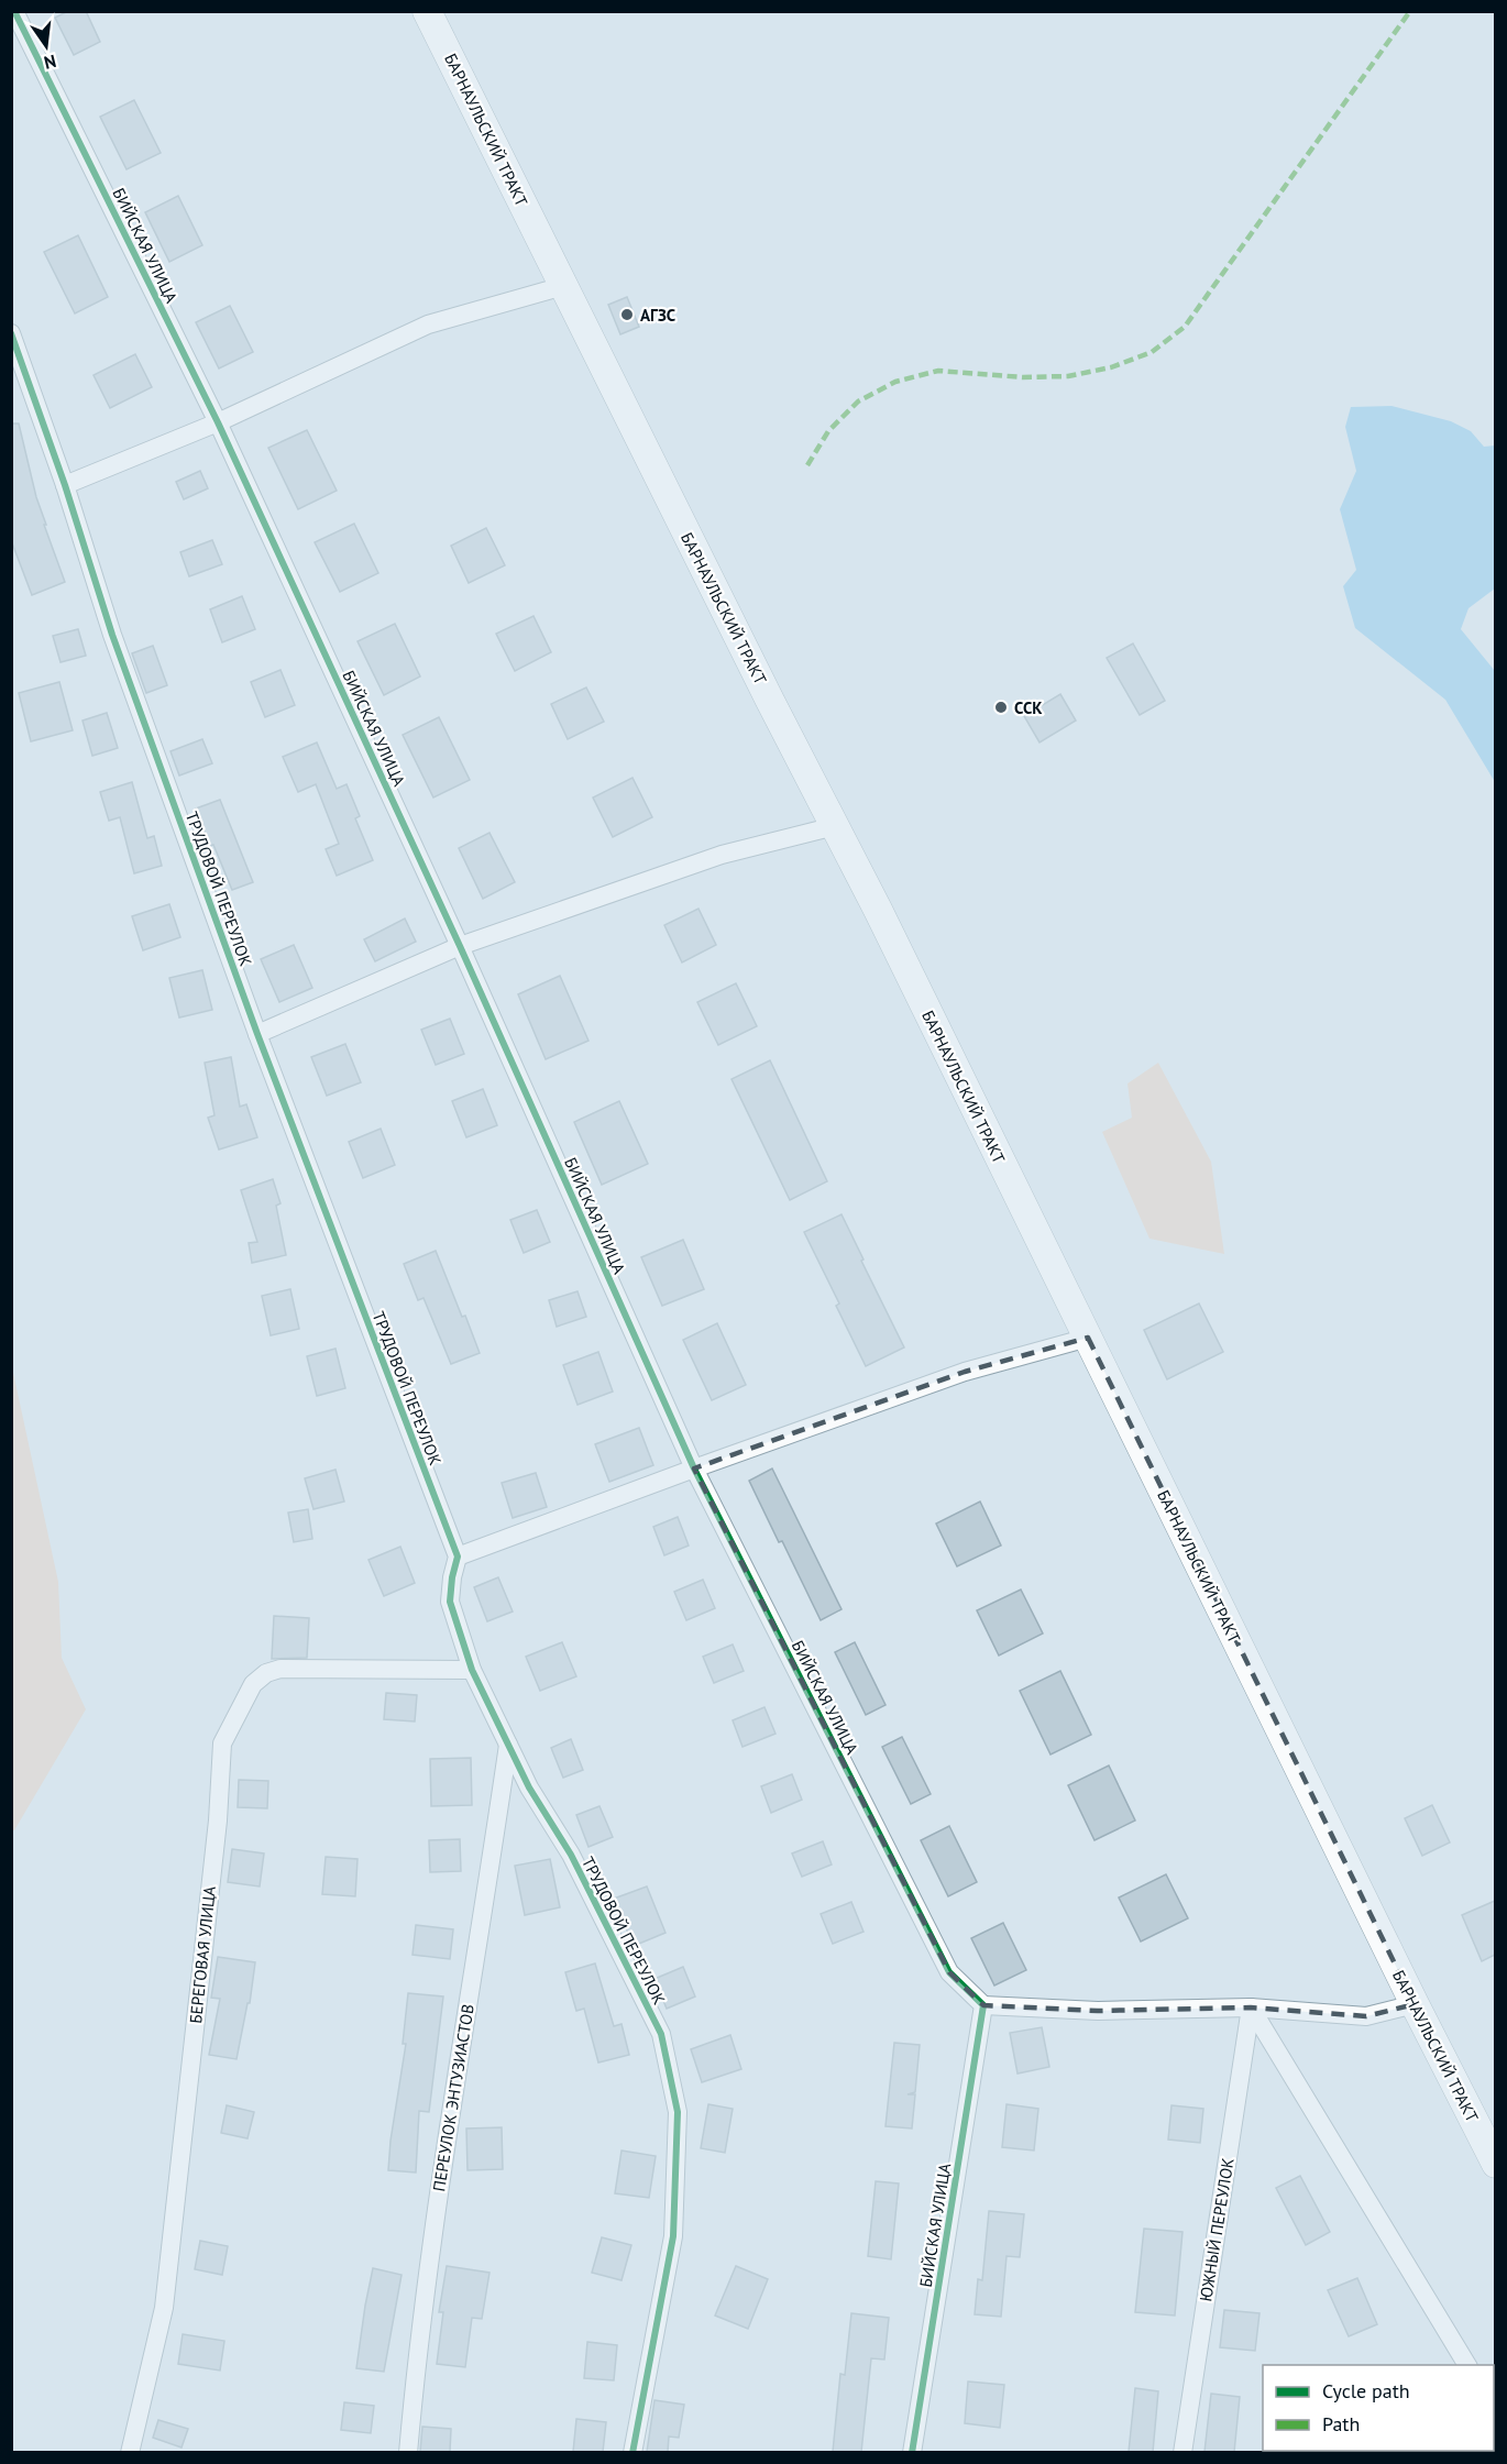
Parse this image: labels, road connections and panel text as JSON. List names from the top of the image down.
{
  "streets": {
    "main road": ["БАРНАУЛЬСКИЙ ТРАКТ"],
    "street": [
      "БИЙСКАЯ УЛИЦА",
      "ТРУДОВОЙ ПЕРЕУЛОК",
      "БЕРЕГОВАЯ УЛИЦА",
      "ПЕРЕУЛОК ЭНТУЗИАСТОВ",
      "ЮЖНЫЙ ПЕРЕУЛОК"
    ]
  },
  "crossings": [
    ["ТРУДОВОЙ ПЕРЕУЛОК", "БЕРЕГОВАЯ УЛИЦА"],
    ["ТРУДОВОЙ ПЕРЕУЛОК", "ПЕРЕУЛОК ЭНТУЗИАСТОВ"]
  ],
  "places": ["АГЗС", "ССК"],
  "legend": ["Cycle path", "Path"],
  "north": "bottom"
}
